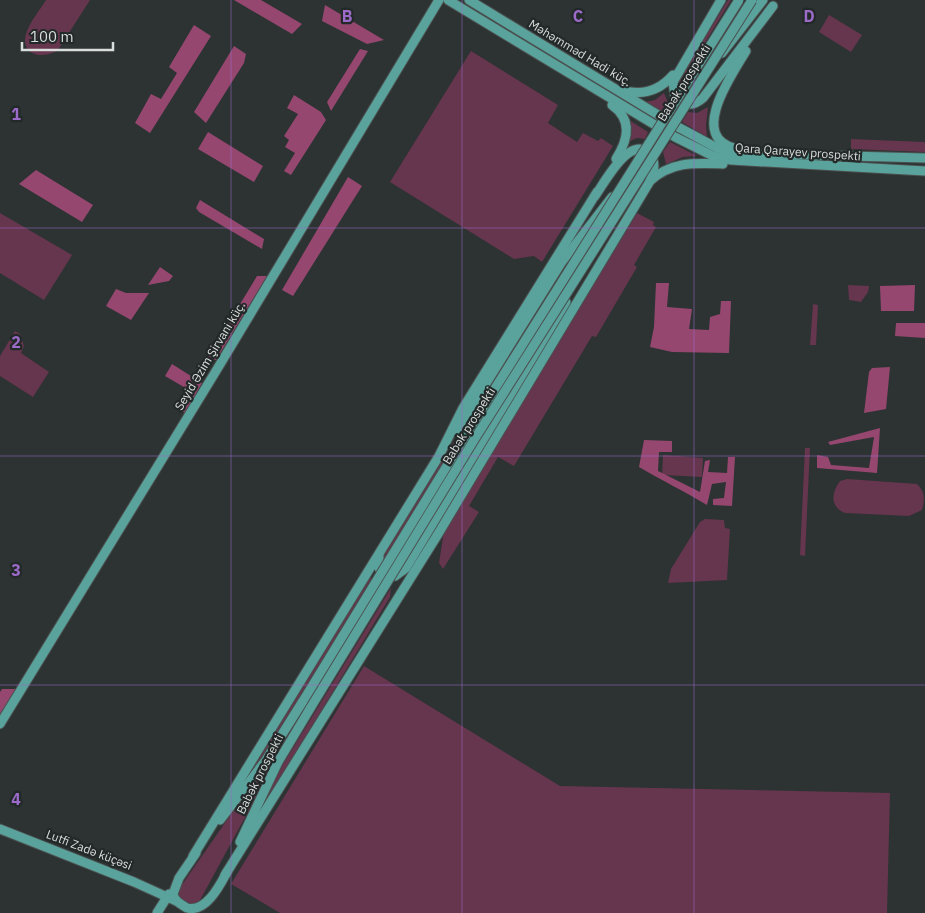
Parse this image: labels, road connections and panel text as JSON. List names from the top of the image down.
{
  "streets": {
    "main road": [
      "Məhəmməd Hadi küç.",
      "Babək prospekti",
      "Qara Qarayev prospekti",
      "Seyid Əzim Şirvani küç.",
      "Lutfi Zadə küçəsi"
    ]
  },
  "crossings": [
    ["Məhəmməd Hadi küç.", "Qara Qarayev prospekti"],
    ["Babək prospekti", "Lutfi Zadə küçəsi"]
  ],
  "scale_bar": "100 m",
  "grid": {
    "columns": ["B", "C", "D"],
    "rows": [
      "1",
      "2",
      "3",
      "4"
    ]
  }
}
